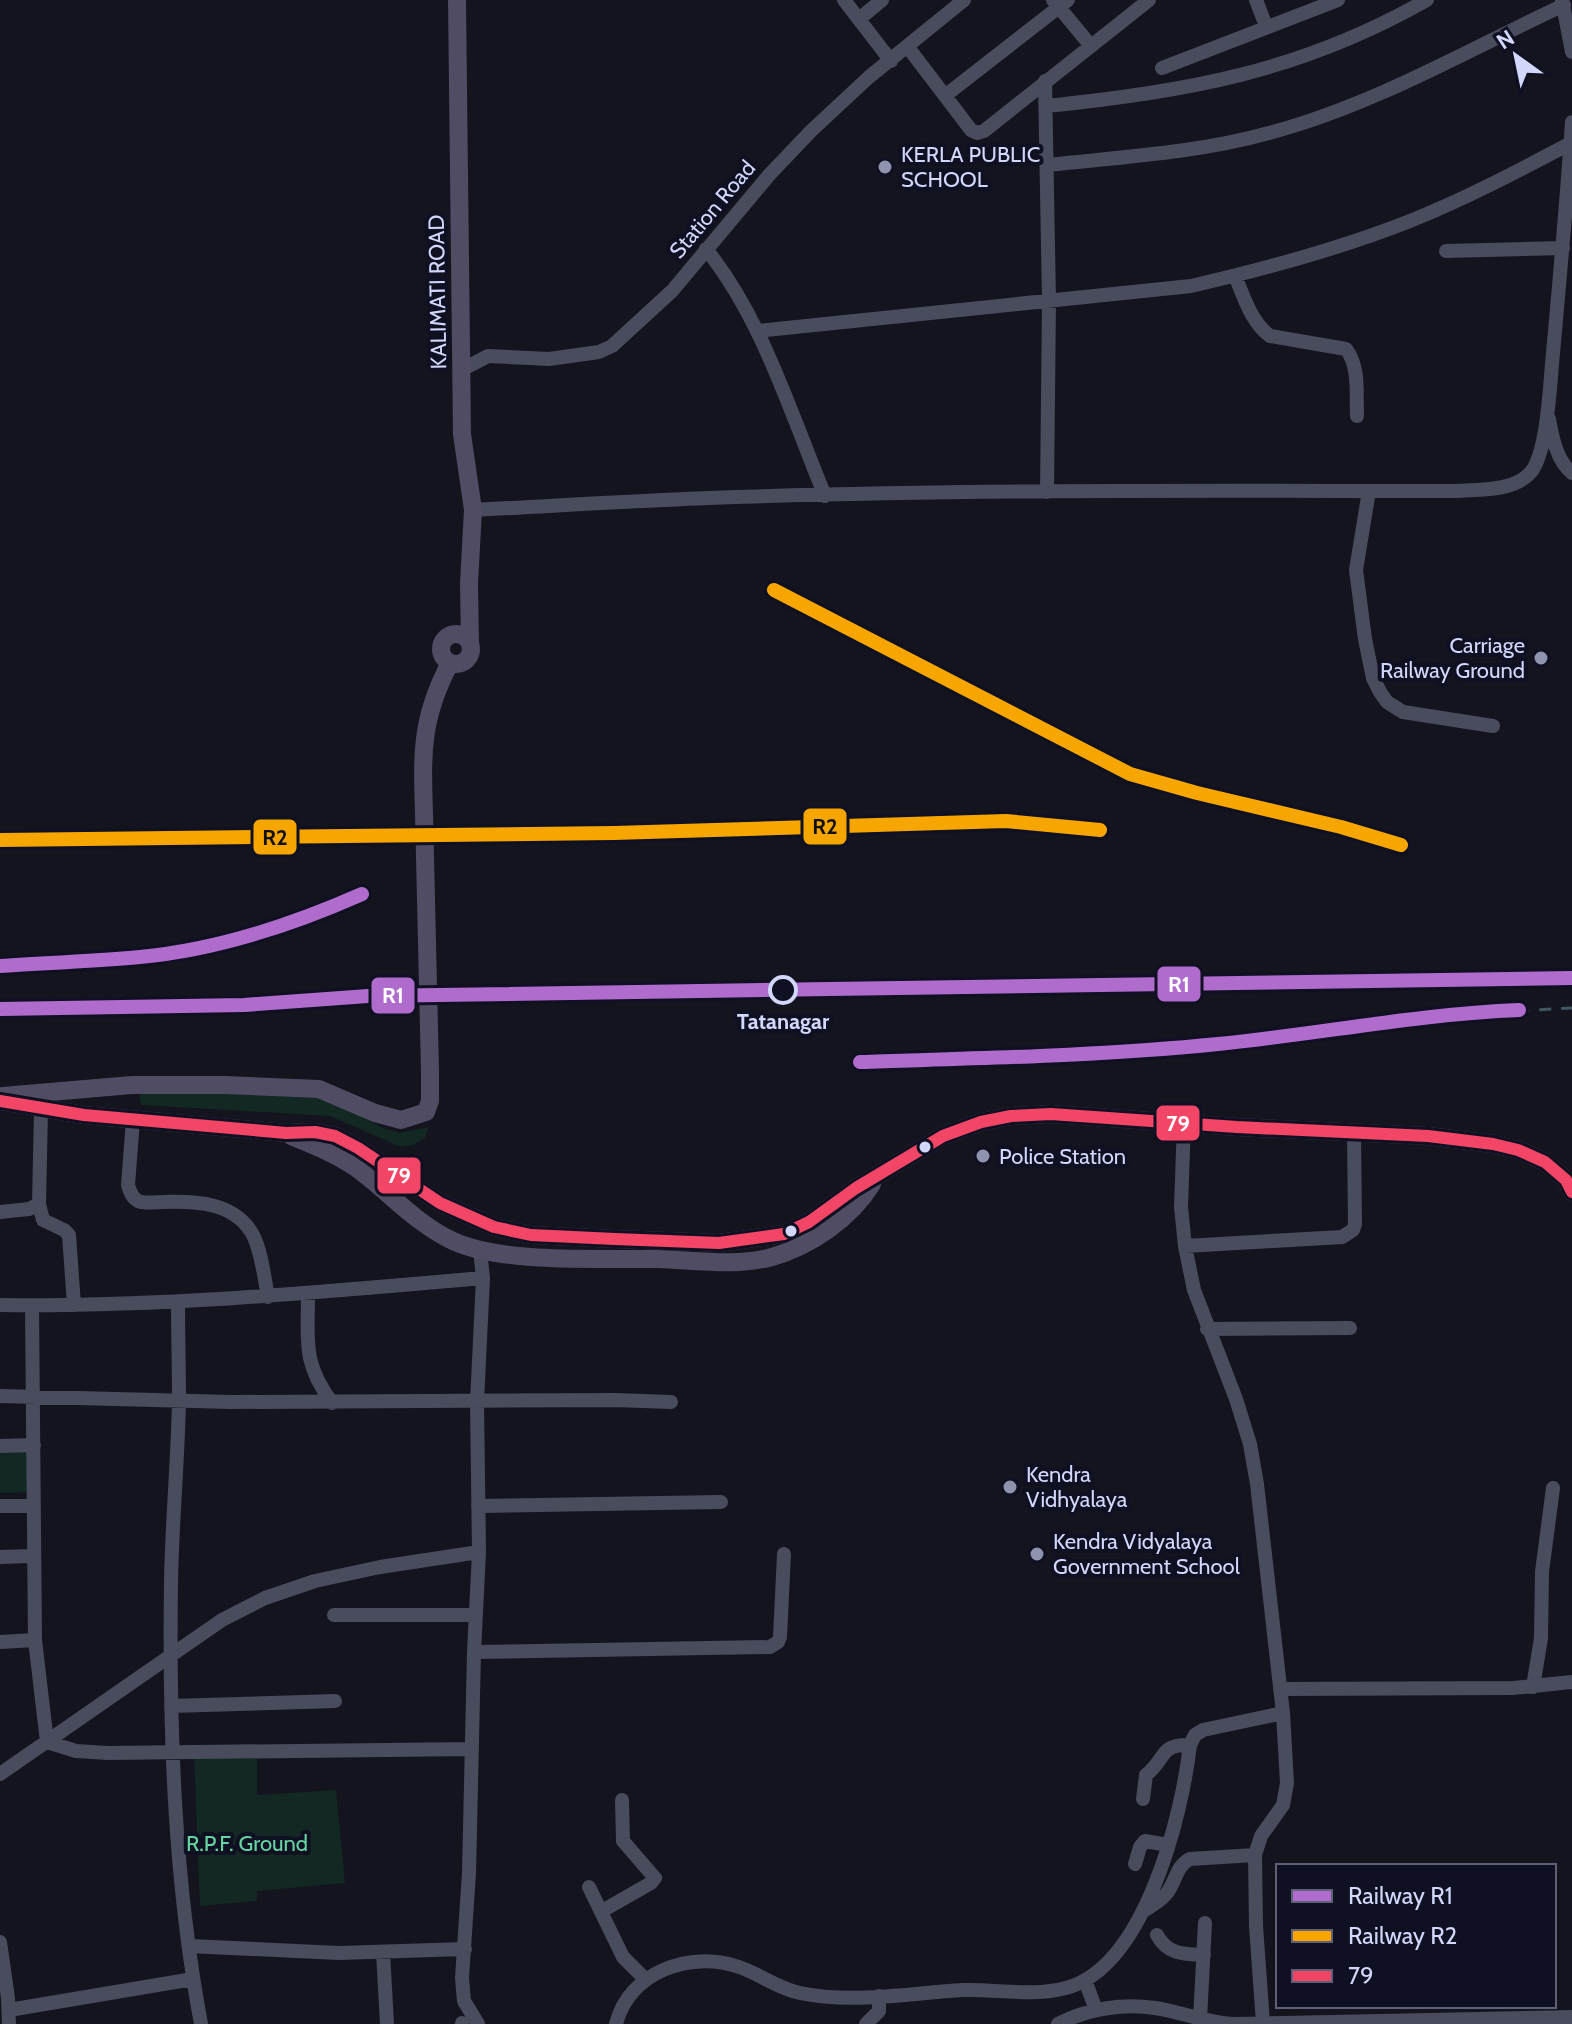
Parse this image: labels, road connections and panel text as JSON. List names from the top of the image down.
{
  "streets": {
    "main road": ["KALIMATI ROAD"],
    "street": ["Station Road"]
  },
  "crossings": [
    ["Station Road", "KALIMATI ROAD"]
  ],
  "parks": ["R.P.F. Ground"],
  "places": [
    "KERLA PUBLIC SCHOOL",
    "Carriage Railway Ground",
    "Tatanagar",
    "Police Station",
    "Kendra Vidhyalaya",
    "Kendra Vidyalaya Government School"
  ],
  "lines": ["rail line R2", "rail line R1", "transit line 79"],
  "legend": ["Railway R1", "Railway R2", "79"],
  "north": "top left"
}
